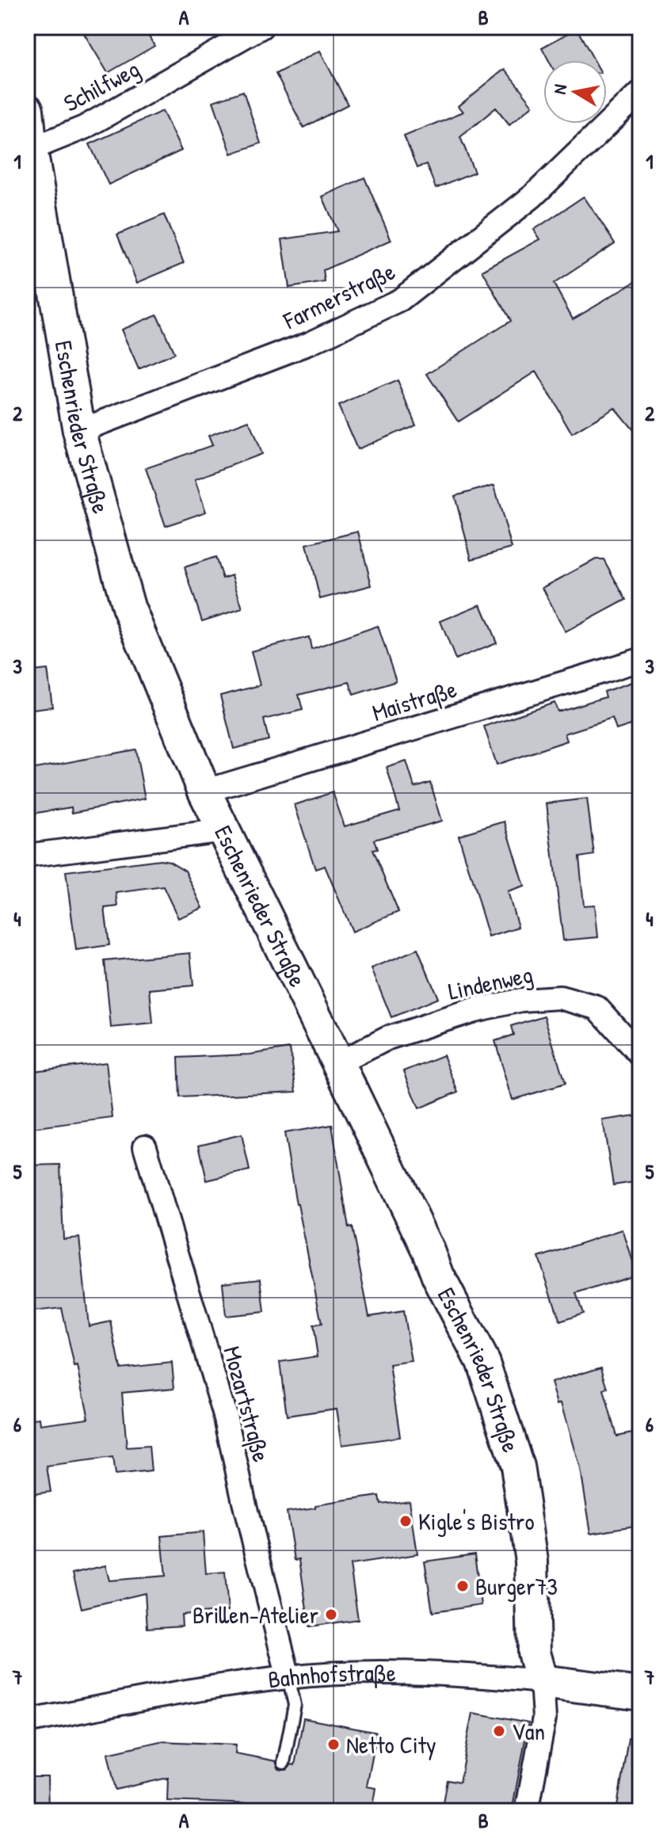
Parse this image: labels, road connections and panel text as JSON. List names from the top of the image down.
{
  "streets": {
    "street": [
      "Schilfweg",
      "Farmerstraße",
      "Eschenrieder Straße",
      "Maistraße",
      "Lindenweg",
      "Mozartstraße",
      "Bahnhofstraße"
    ]
  },
  "crossings": [
    ["Schilfweg", "Eschenrieder Straße"],
    ["Farmerstraße", "Eschenrieder Straße"],
    ["Eschenrieder Straße", "Maistraße"],
    ["Eschenrieder Straße", "Lindenweg"],
    ["Eschenrieder Straße", "Bahnhofstraße"],
    ["Mozartstraße", "Bahnhofstraße"]
  ],
  "places": [
    "Kigle's Bistro",
    "Burger73",
    "Brillen-Atelier",
    "Van",
    "Netto City"
  ],
  "north": "left",
  "grid": {
    "columns": ["A", "B"],
    "rows": [
      "1",
      "2",
      "3",
      "4",
      "5",
      "6",
      "7"
    ]
  }
}
